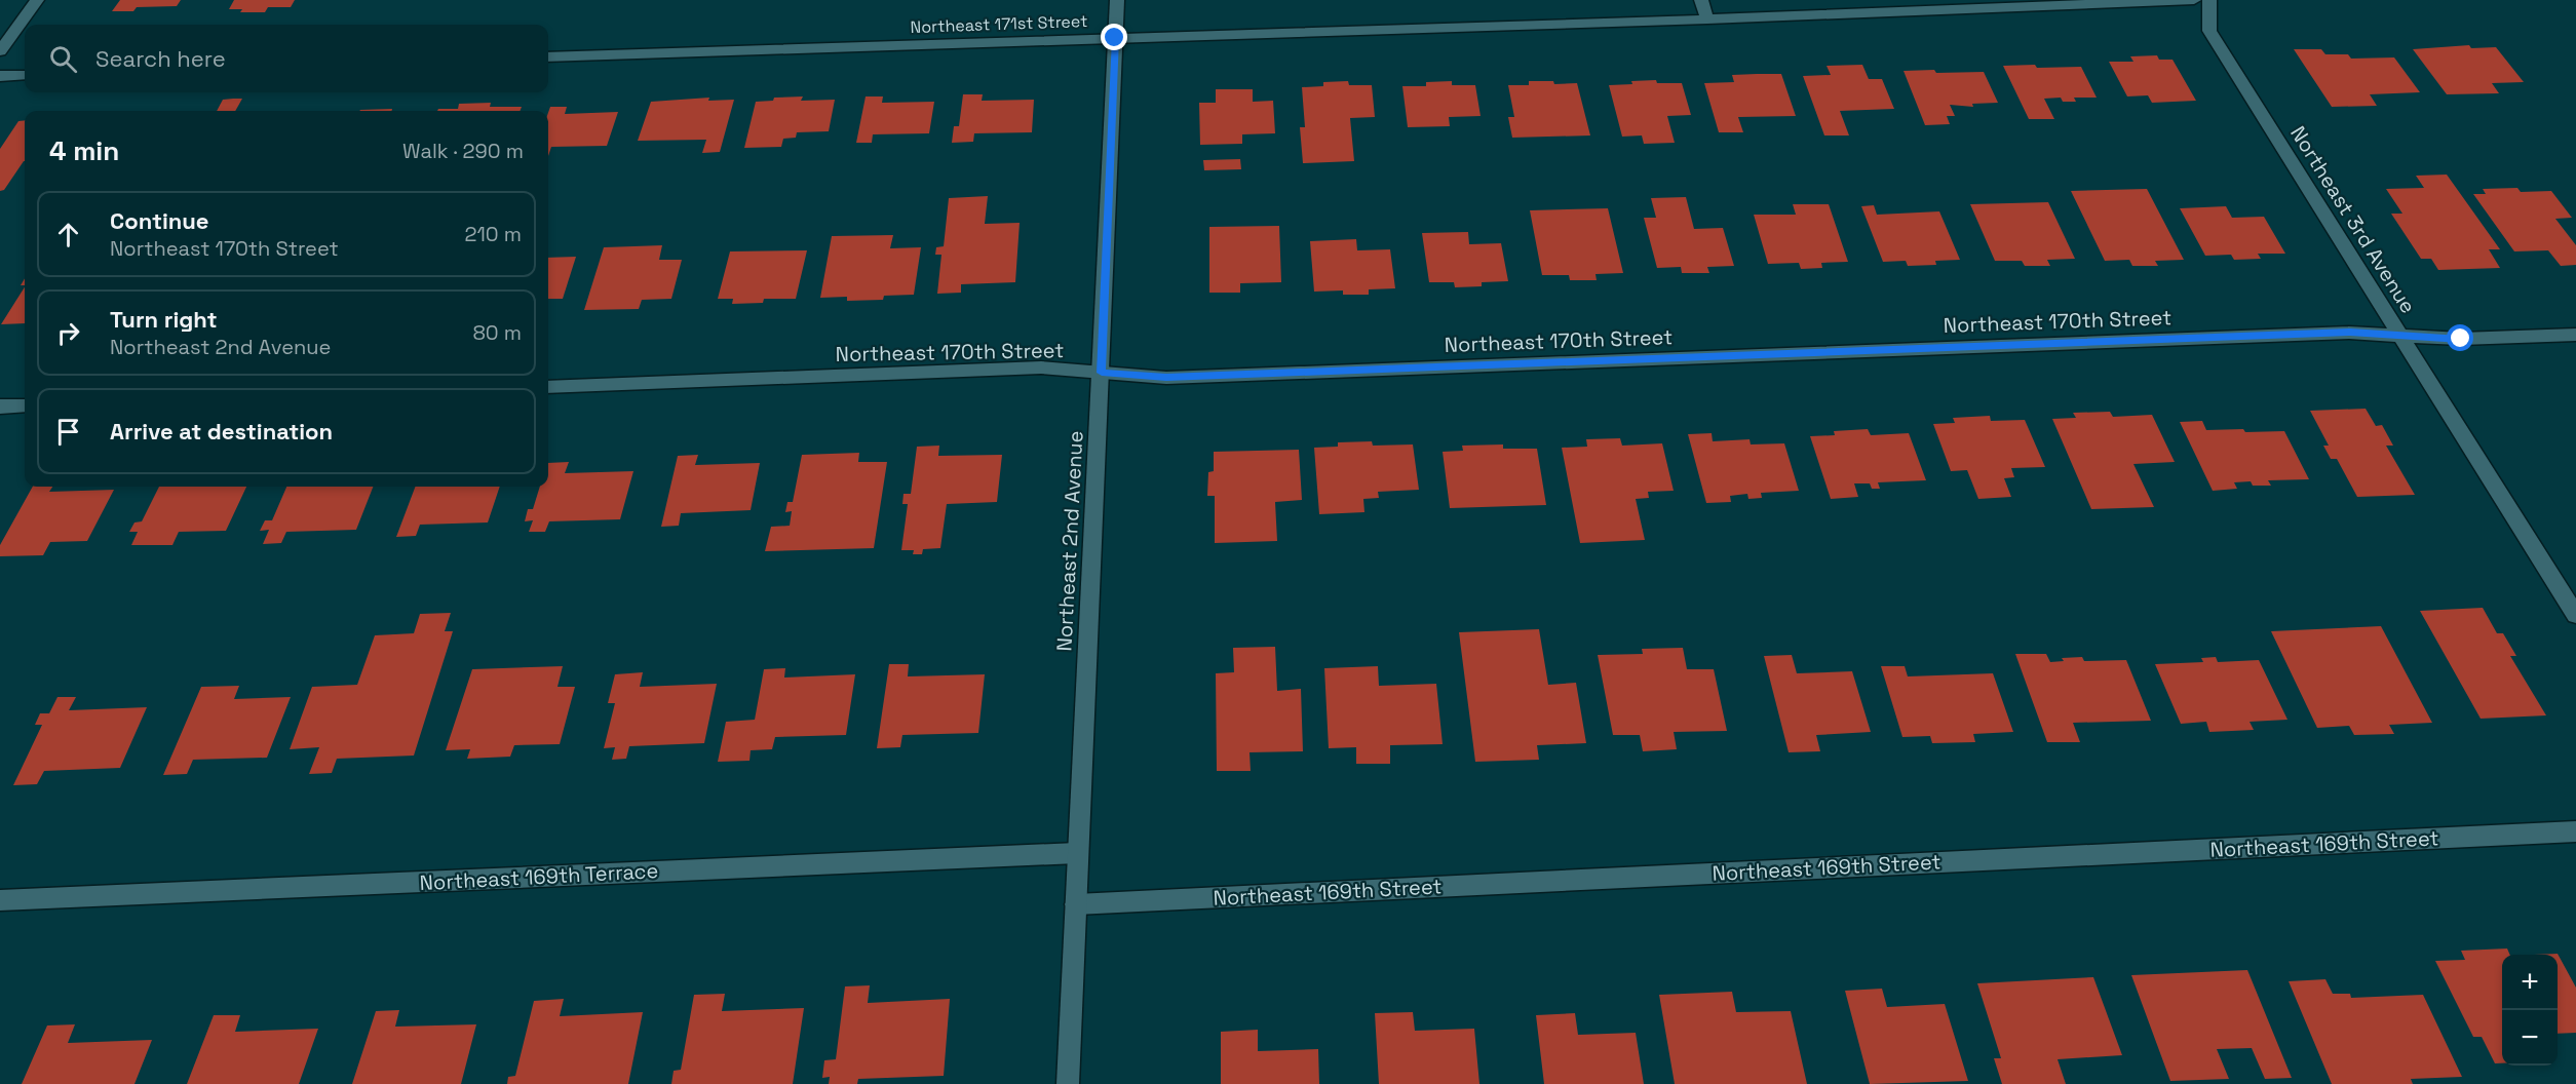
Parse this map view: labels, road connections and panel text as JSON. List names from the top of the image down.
{
  "streets": {
    "street": [
      "Northeast 171st Street",
      "Northeast 3rd Avenue",
      "Northeast 170th Street",
      "Northeast 2nd Avenue",
      "Northeast 169th Street",
      "Northeast 169th Terrace"
    ]
  },
  "crossings": [
    ["Northeast 171st Street", "Northeast 2nd Avenue"],
    ["Northeast 3rd Avenue", "Northeast 170th Street"],
    ["Northeast 170th Street", "Northeast 2nd Avenue"],
    ["Northeast 2nd Avenue", "Northeast 169th Street"],
    ["Northeast 2nd Avenue", "Northeast 169th Terrace"]
  ],
  "page": {
    "search": "Search here",
    "heading": ["4 min", "Walk · 290 m"],
    "list": [
      ["Continue", "Northeast 170th Street", "210 m"],
      ["Turn right", "Northeast 2nd Avenue", "80 m"],
      "Arrive at destination"
    ],
    "map_buttons": ["+", "−"]
  }
}
